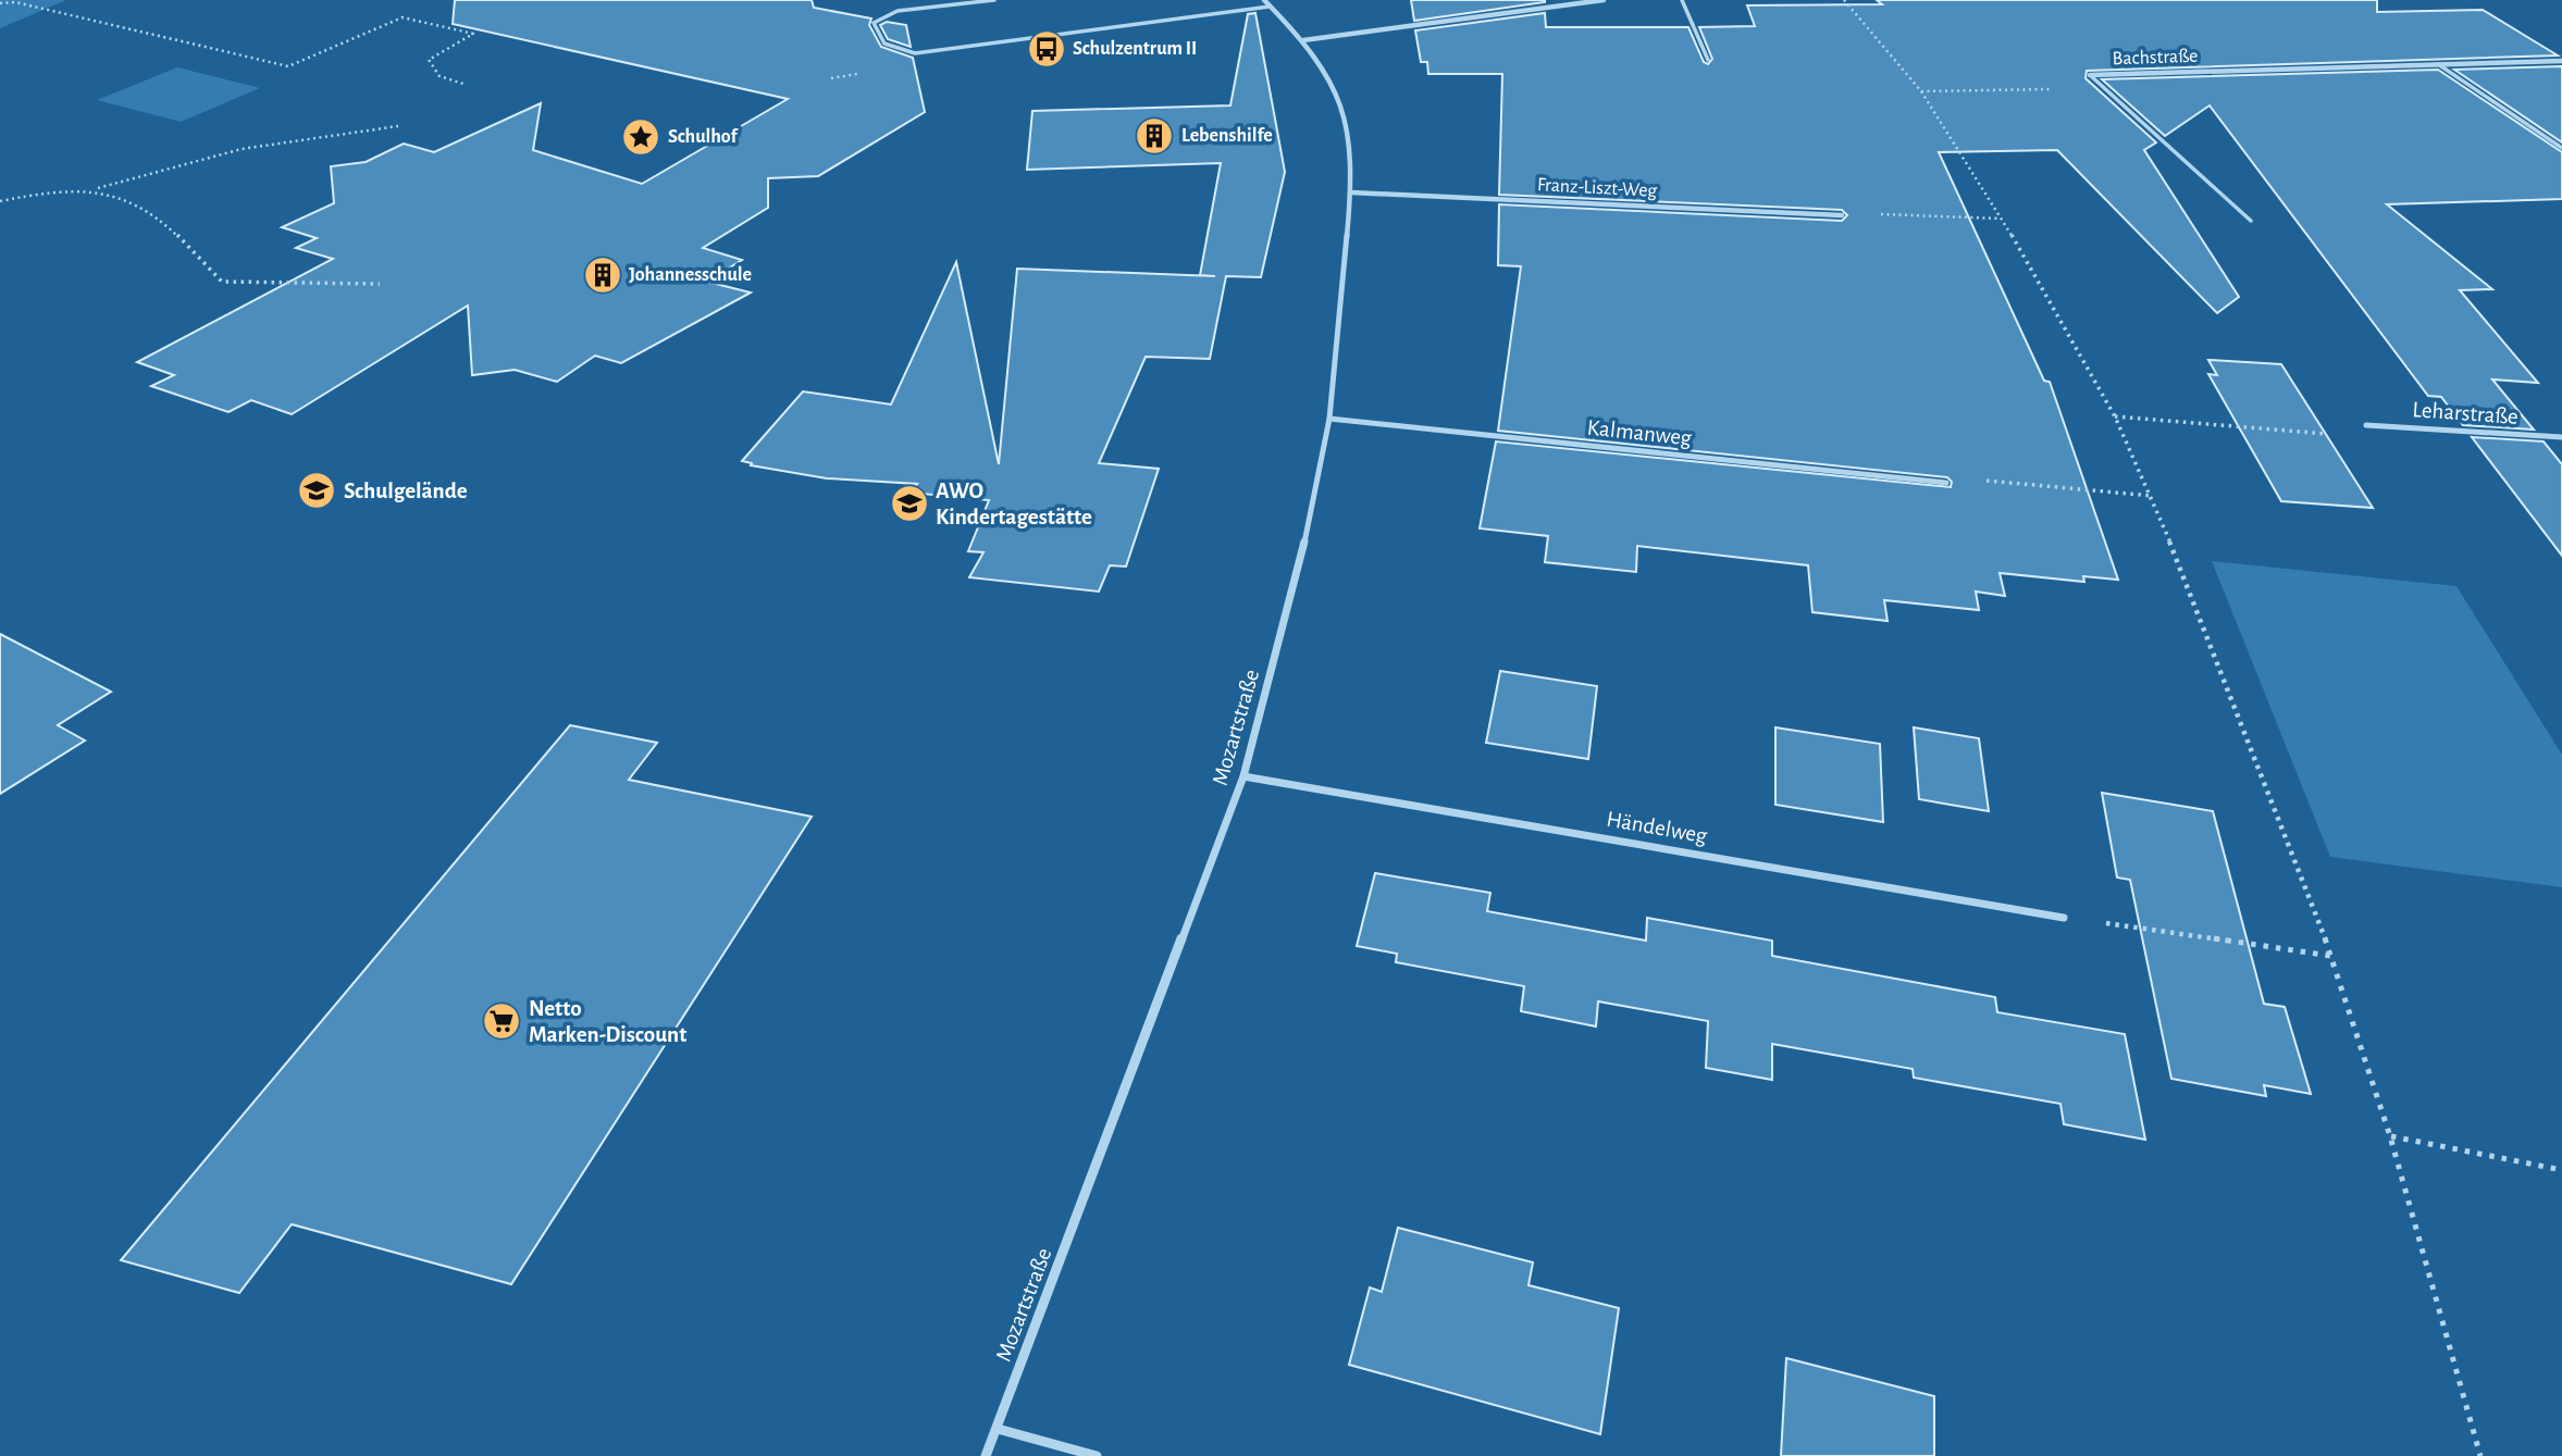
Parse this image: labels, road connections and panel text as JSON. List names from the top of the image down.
{
  "streets": {
    "street": [
      "Bachstraße",
      "Franz-Liszt-Weg",
      "Leharstraße",
      "Kalmanweg",
      "Mozartstraße",
      "Händelweg"
    ]
  },
  "crossings": [
    ["Franz-Liszt-Weg", "Mozartstraße"],
    ["Kalmanweg", "Mozartstraße"],
    ["Mozartstraße", "Händelweg"]
  ],
  "places": {
    "bus stop": ["Schulzentrum II"],
    "building": ["Lebenshilfe", "Johannesschule"],
    "place": ["Schulhof"],
    "school or university": ["Schulgelände", "AWO Kindertagestätte"],
    "supermarket": ["Netto Marken-Discount"]
  }
}
